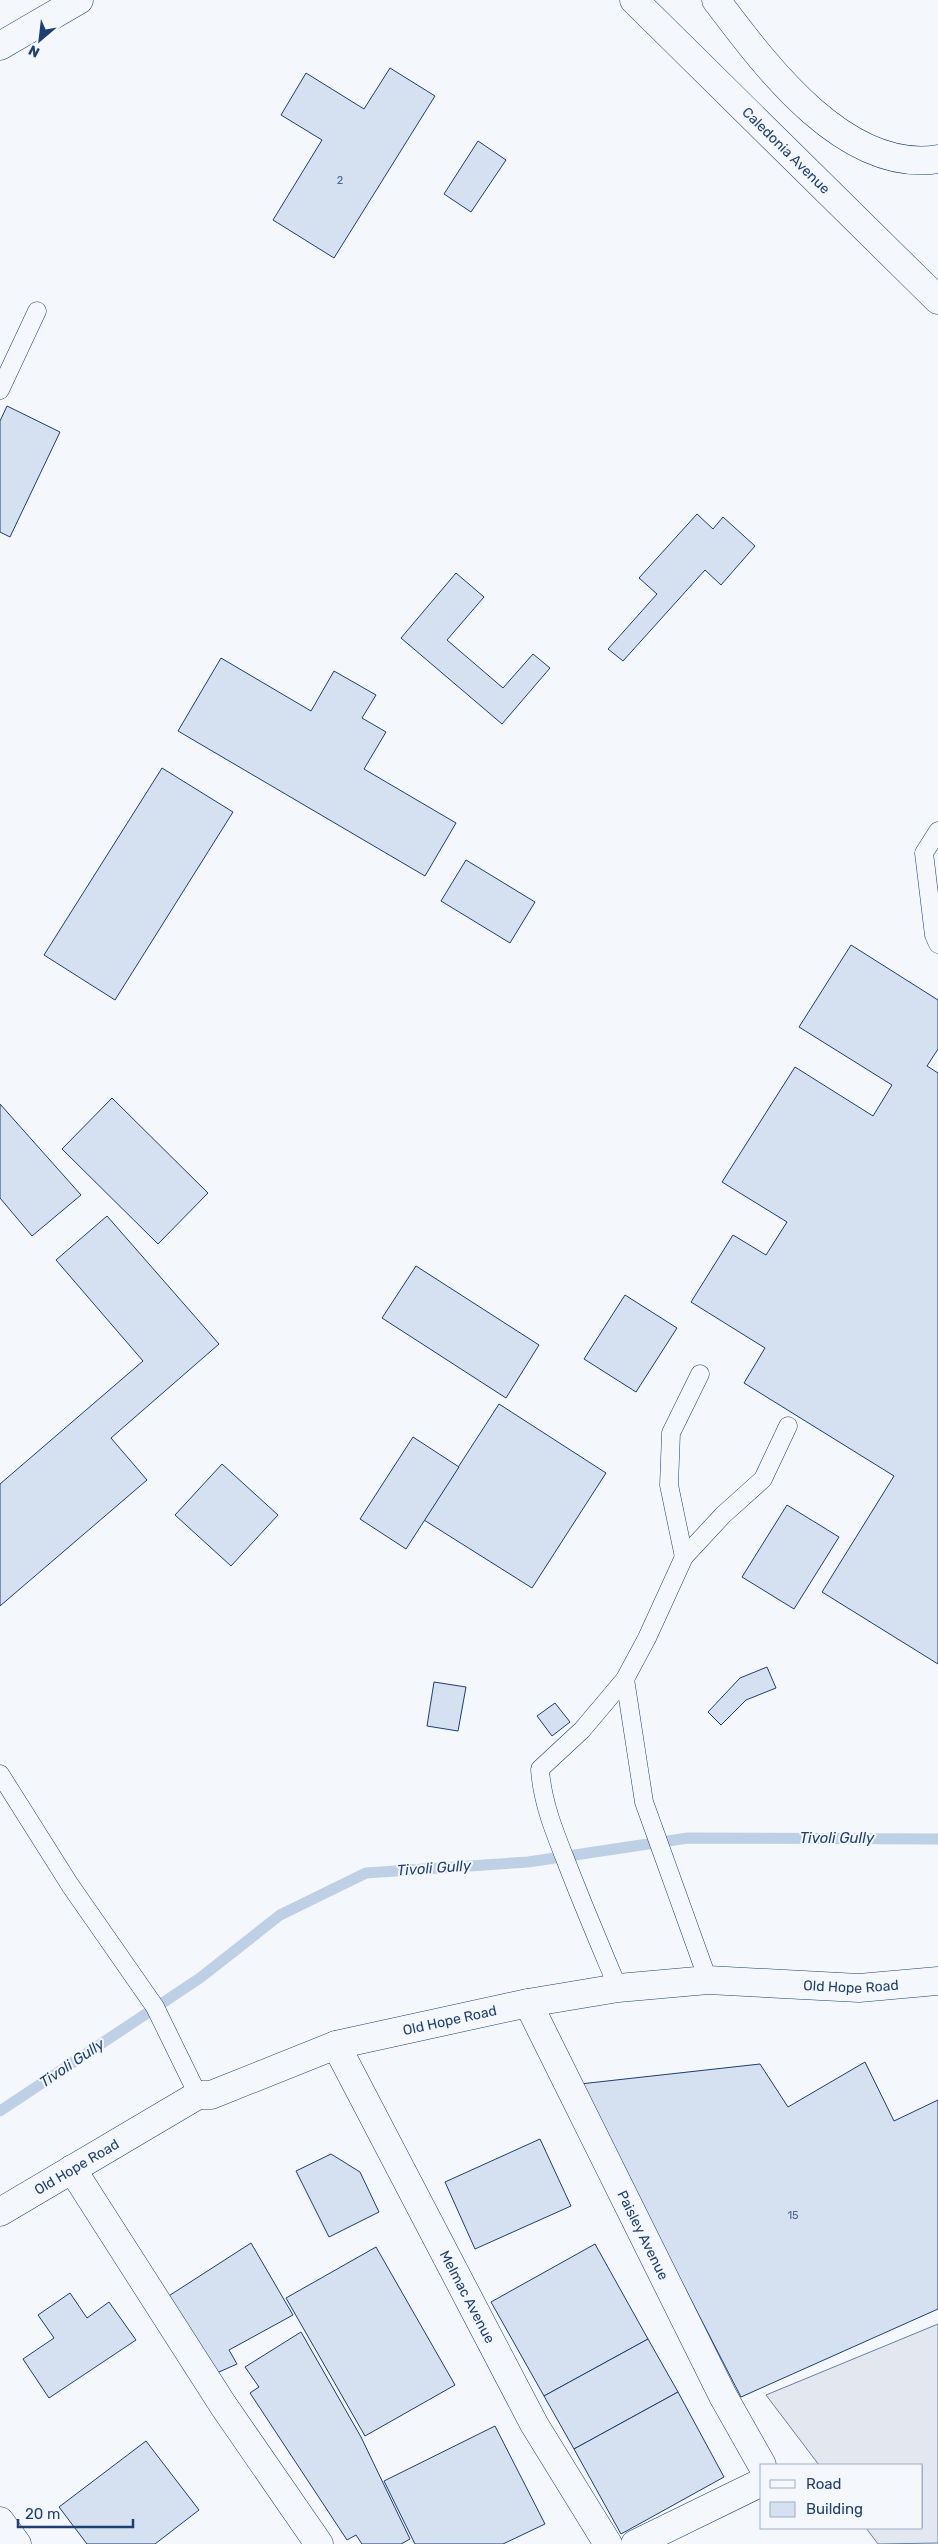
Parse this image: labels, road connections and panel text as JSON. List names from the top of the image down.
{
  "streets": {
    "main road": [
      "Caledonia Avenue",
      "Old Hope Road",
      "Paisley Avenue",
      "Melmac Avenue"
    ]
  },
  "crossings": [
    ["Old Hope Road", "Paisley Avenue"],
    ["Old Hope Road", "Melmac Avenue"]
  ],
  "water": ["Tivoli Gully"],
  "house_numbers": ["2", "15"],
  "legend": ["Road", "Building"],
  "scale_bar": "20 m",
  "north": "bottom left"
}
